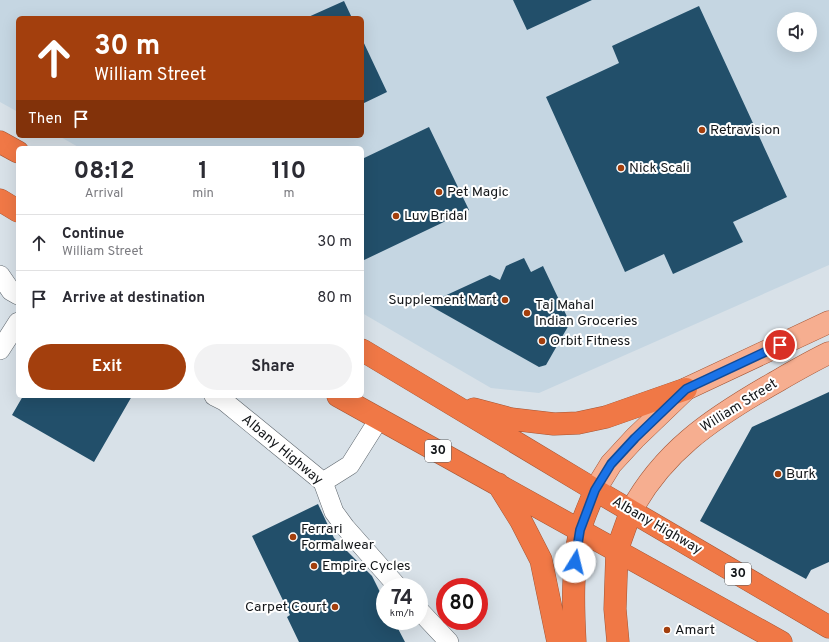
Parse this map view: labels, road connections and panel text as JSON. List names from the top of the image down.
{
  "streets": {
    "highway": ["Albany Highway", "30"],
    "main road": ["William Street"]
  },
  "crossings": [
    ["William Street", "Albany Highway"]
  ],
  "places": [
    "Retravision",
    "Nick Scali",
    "Pet Magic",
    "Luv Bridal",
    "Supplement Mart",
    "Taj Mahal Indian Groceries",
    "Orbit Fitness",
    "Burk",
    "Ferrari Formalwear",
    "Empire Cycles",
    "Carpet Court",
    "Amart"
  ],
  "page": {
    "turn": ["30 m", "William Street"],
    "then": "Then",
    "eta": [
      "08:12",
      "Arrival",
      "1",
      "min",
      "110",
      "m"
    ],
    "list": [
      {
        "name": "Continue",
        "note": "William Street",
        "value": "30 m"
      },
      {
        "name": "Arrive at destination",
        "value": "80 m"
      }
    ],
    "buttons": ["Exit", "Share"],
    "speed": "74 km/h",
    "limit": "80"
  }
}
